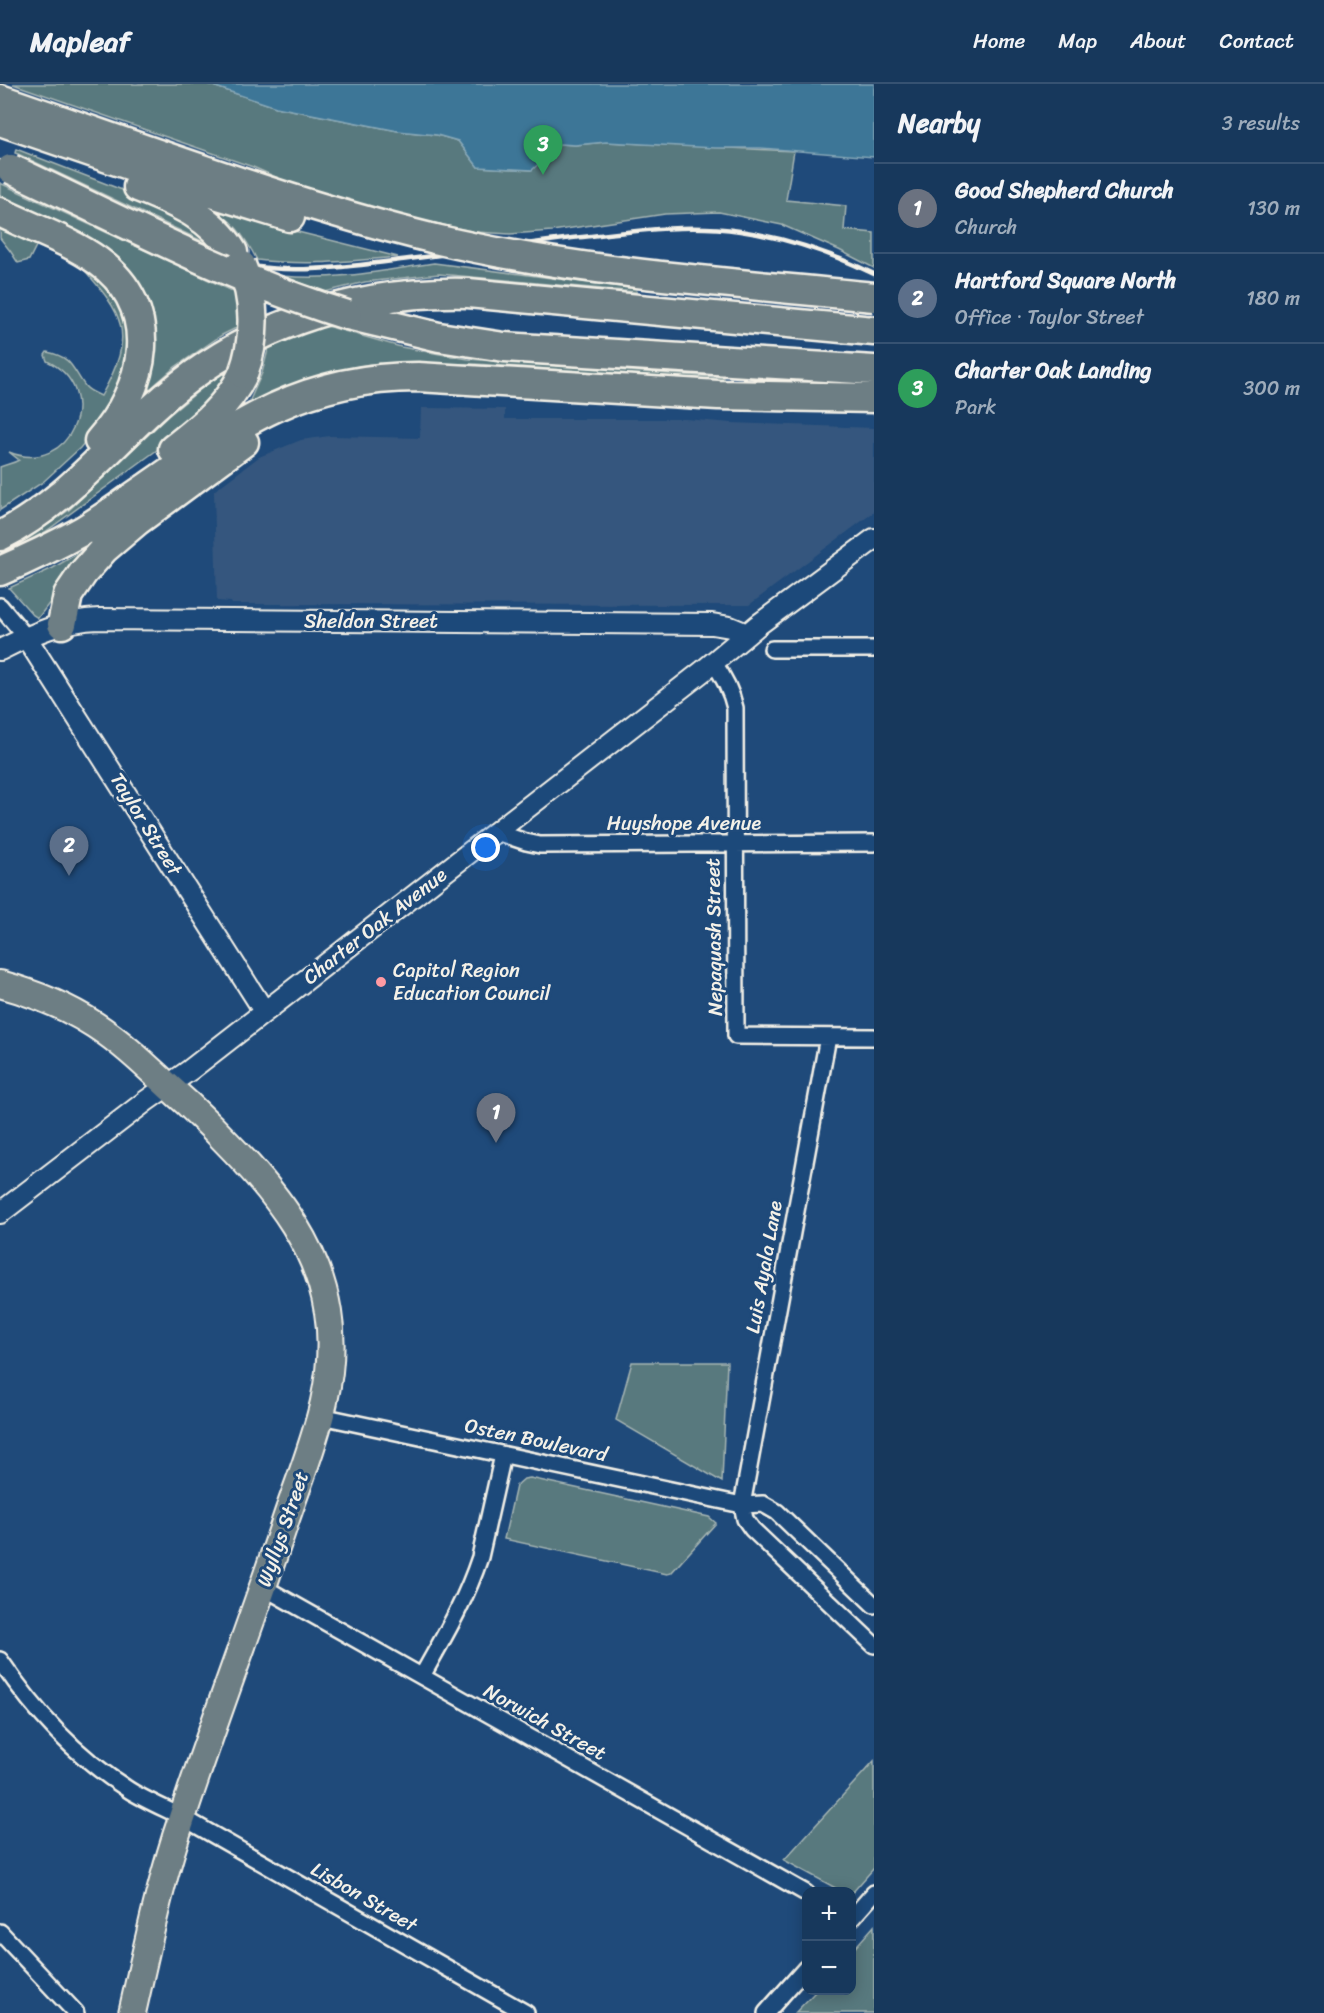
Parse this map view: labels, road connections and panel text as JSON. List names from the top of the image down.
{
  "streets": {
    "main road": ["Wyllys Street"],
    "street": [
      "Sheldon Street",
      "Huyshope Avenue",
      "Taylor Street",
      "Charter Oak Avenue",
      "Nepaquash Street",
      "Luis Ayala Lane",
      "Osten Boulevard",
      "Norwich Street",
      "Lisbon Street"
    ]
  },
  "crossings": [
    ["Sheldon Street", "Taylor Street"],
    ["Sheldon Street", "Charter Oak Avenue"],
    ["Huyshope Avenue", "Charter Oak Avenue"],
    ["Huyshope Avenue", "Nepaquash Street"],
    ["Taylor Street", "Charter Oak Avenue"],
    ["Charter Oak Avenue", "Nepaquash Street"],
    ["Charter Oak Avenue", "Wyllys Street"],
    ["Nepaquash Street", "Luis Ayala Lane"],
    ["Luis Ayala Lane", "Osten Boulevard"],
    ["Osten Boulevard", "Wyllys Street"],
    ["Wyllys Street", "Norwich Street"],
    ["Wyllys Street", "Lisbon Street"]
  ],
  "places": ["Capitol Region Education Council"],
  "page": {
    "header": "Mapleaf",
    "nav": [
      "Home",
      "Map",
      "About",
      "Contact"
    ],
    "heading": ["Nearby", "3 results"],
    "pins": ["3", "2", "1"],
    "list": [
      {
        "mark": "1",
        "name": "Good Shepherd Church",
        "note": "Church",
        "value": "130 m"
      },
      {
        "mark": "2",
        "name": "Hartford Square North",
        "note": "Office · Taylor Street",
        "value": "180 m"
      },
      {
        "mark": "3",
        "name": "Charter Oak Landing",
        "note": "Park",
        "value": "300 m"
      }
    ],
    "map_buttons": ["+", "−"]
  }
}
